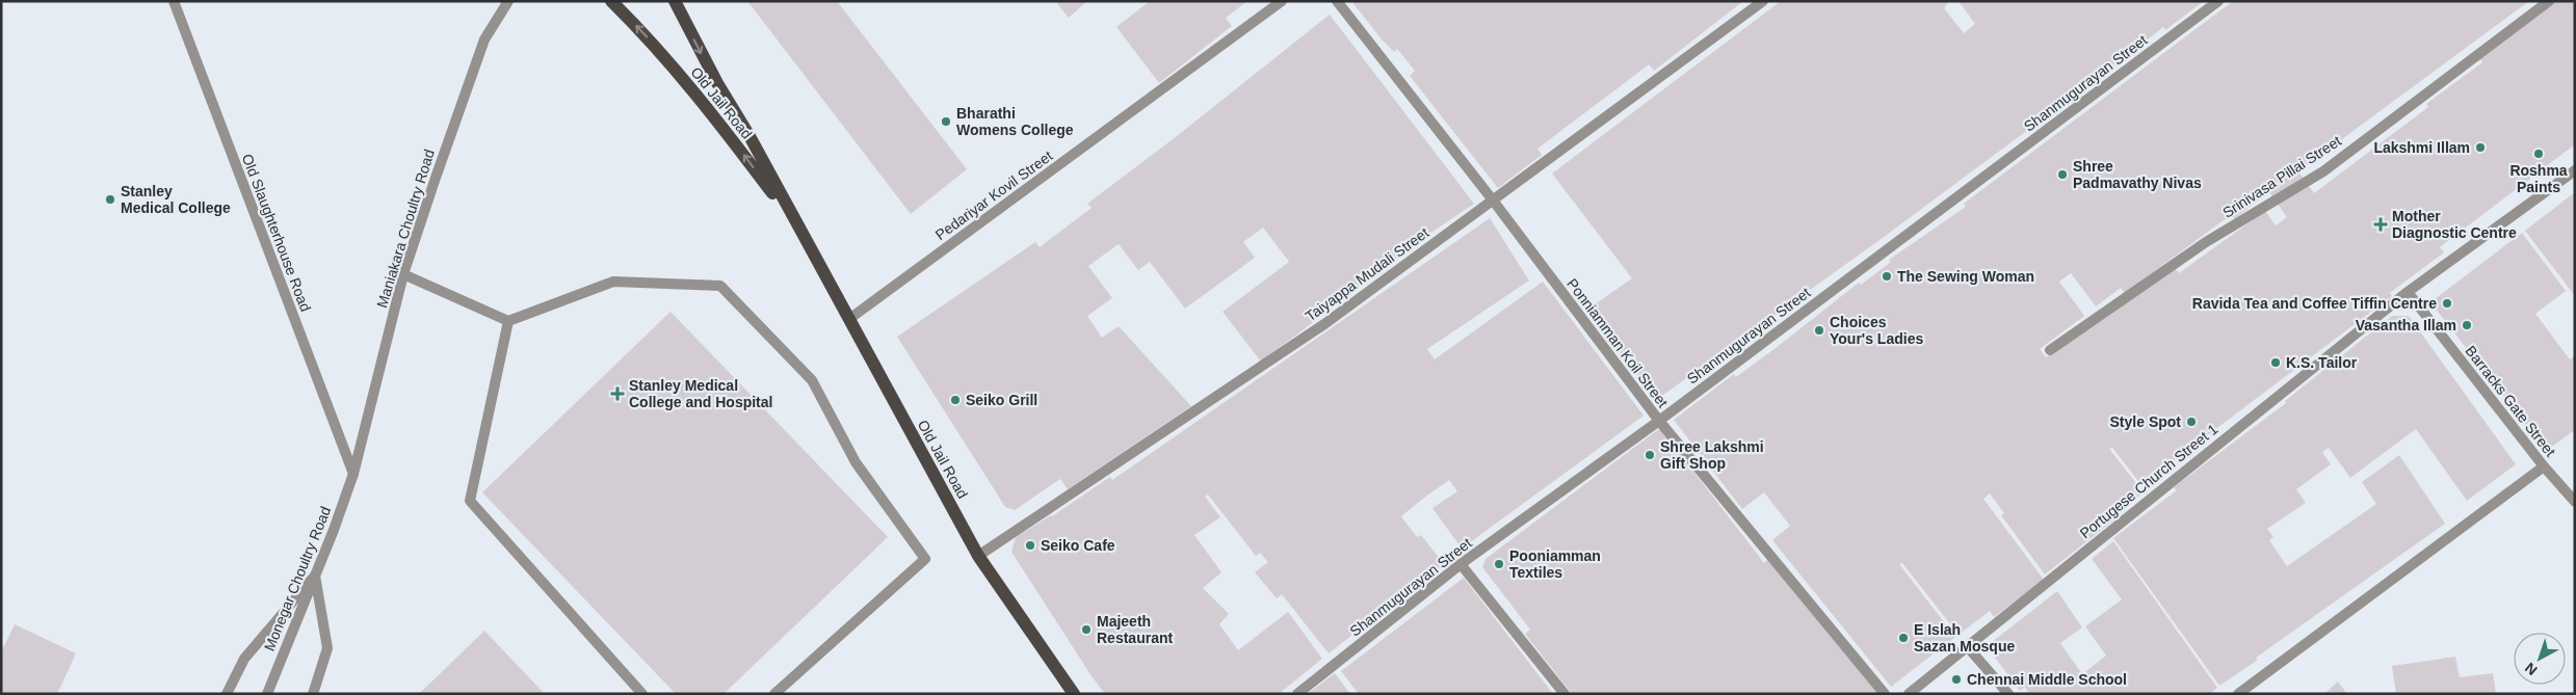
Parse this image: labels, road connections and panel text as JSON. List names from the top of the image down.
{
  "streets": {
    "main road": ["Old Jail Road"],
    "street": [
      "Shanmugurayan Street",
      "Srinivasa Pillai Street",
      "Pedariyar Kovil Street",
      "Maniakara Choultry Road",
      "Old Slaughterhouse Road",
      "Taiyappa Mudali Street",
      "Ponniamman Koil Street",
      "Barracks Gate Street",
      "Portugese Church Street 1",
      "Monegar Choultry Road"
    ]
  },
  "crossings": [
    ["Shanmugurayan Street", "Ponniamman Koil Street"],
    ["Old Jail Road", "Pedariyar Kovil Street"],
    ["Old Jail Road", "Taiyappa Mudali Street"],
    ["Maniakara Choultry Road", "Old Slaughterhouse Road"],
    ["Maniakara Choultry Road", "Monegar Choultry Road"],
    ["Old Slaughterhouse Road", "Monegar Choultry Road"],
    ["Taiyappa Mudali Street", "Ponniamman Koil Street"],
    ["Barracks Gate Street", "Portugese Church Street 1"]
  ],
  "places": {
    "other": [
      "Bharathi Womens College",
      "Lakshmi Illam",
      "Roshma Paints",
      "Shree Padmavathy Nivas",
      "Stanley Medical College",
      "The Sewing Woman",
      "Ravida Tea and Coffee Tiffin Centre",
      "Vasantha Illam",
      "Choices Your's Ladies",
      "K.S. Tailor",
      "Seiko Grill",
      "Style Spot",
      "Shree Lakshmi Gift Shop",
      "Seiko Cafe",
      "Pooniamman Textiles",
      "Majeeth Restaurant",
      "E Islah Sazan Mosque",
      "Chennai Middle School"
    ],
    "health": ["Mother Diagnostic Centre", "Stanley Medical College and Hospital"]
  },
  "north": "bottom left"
}
